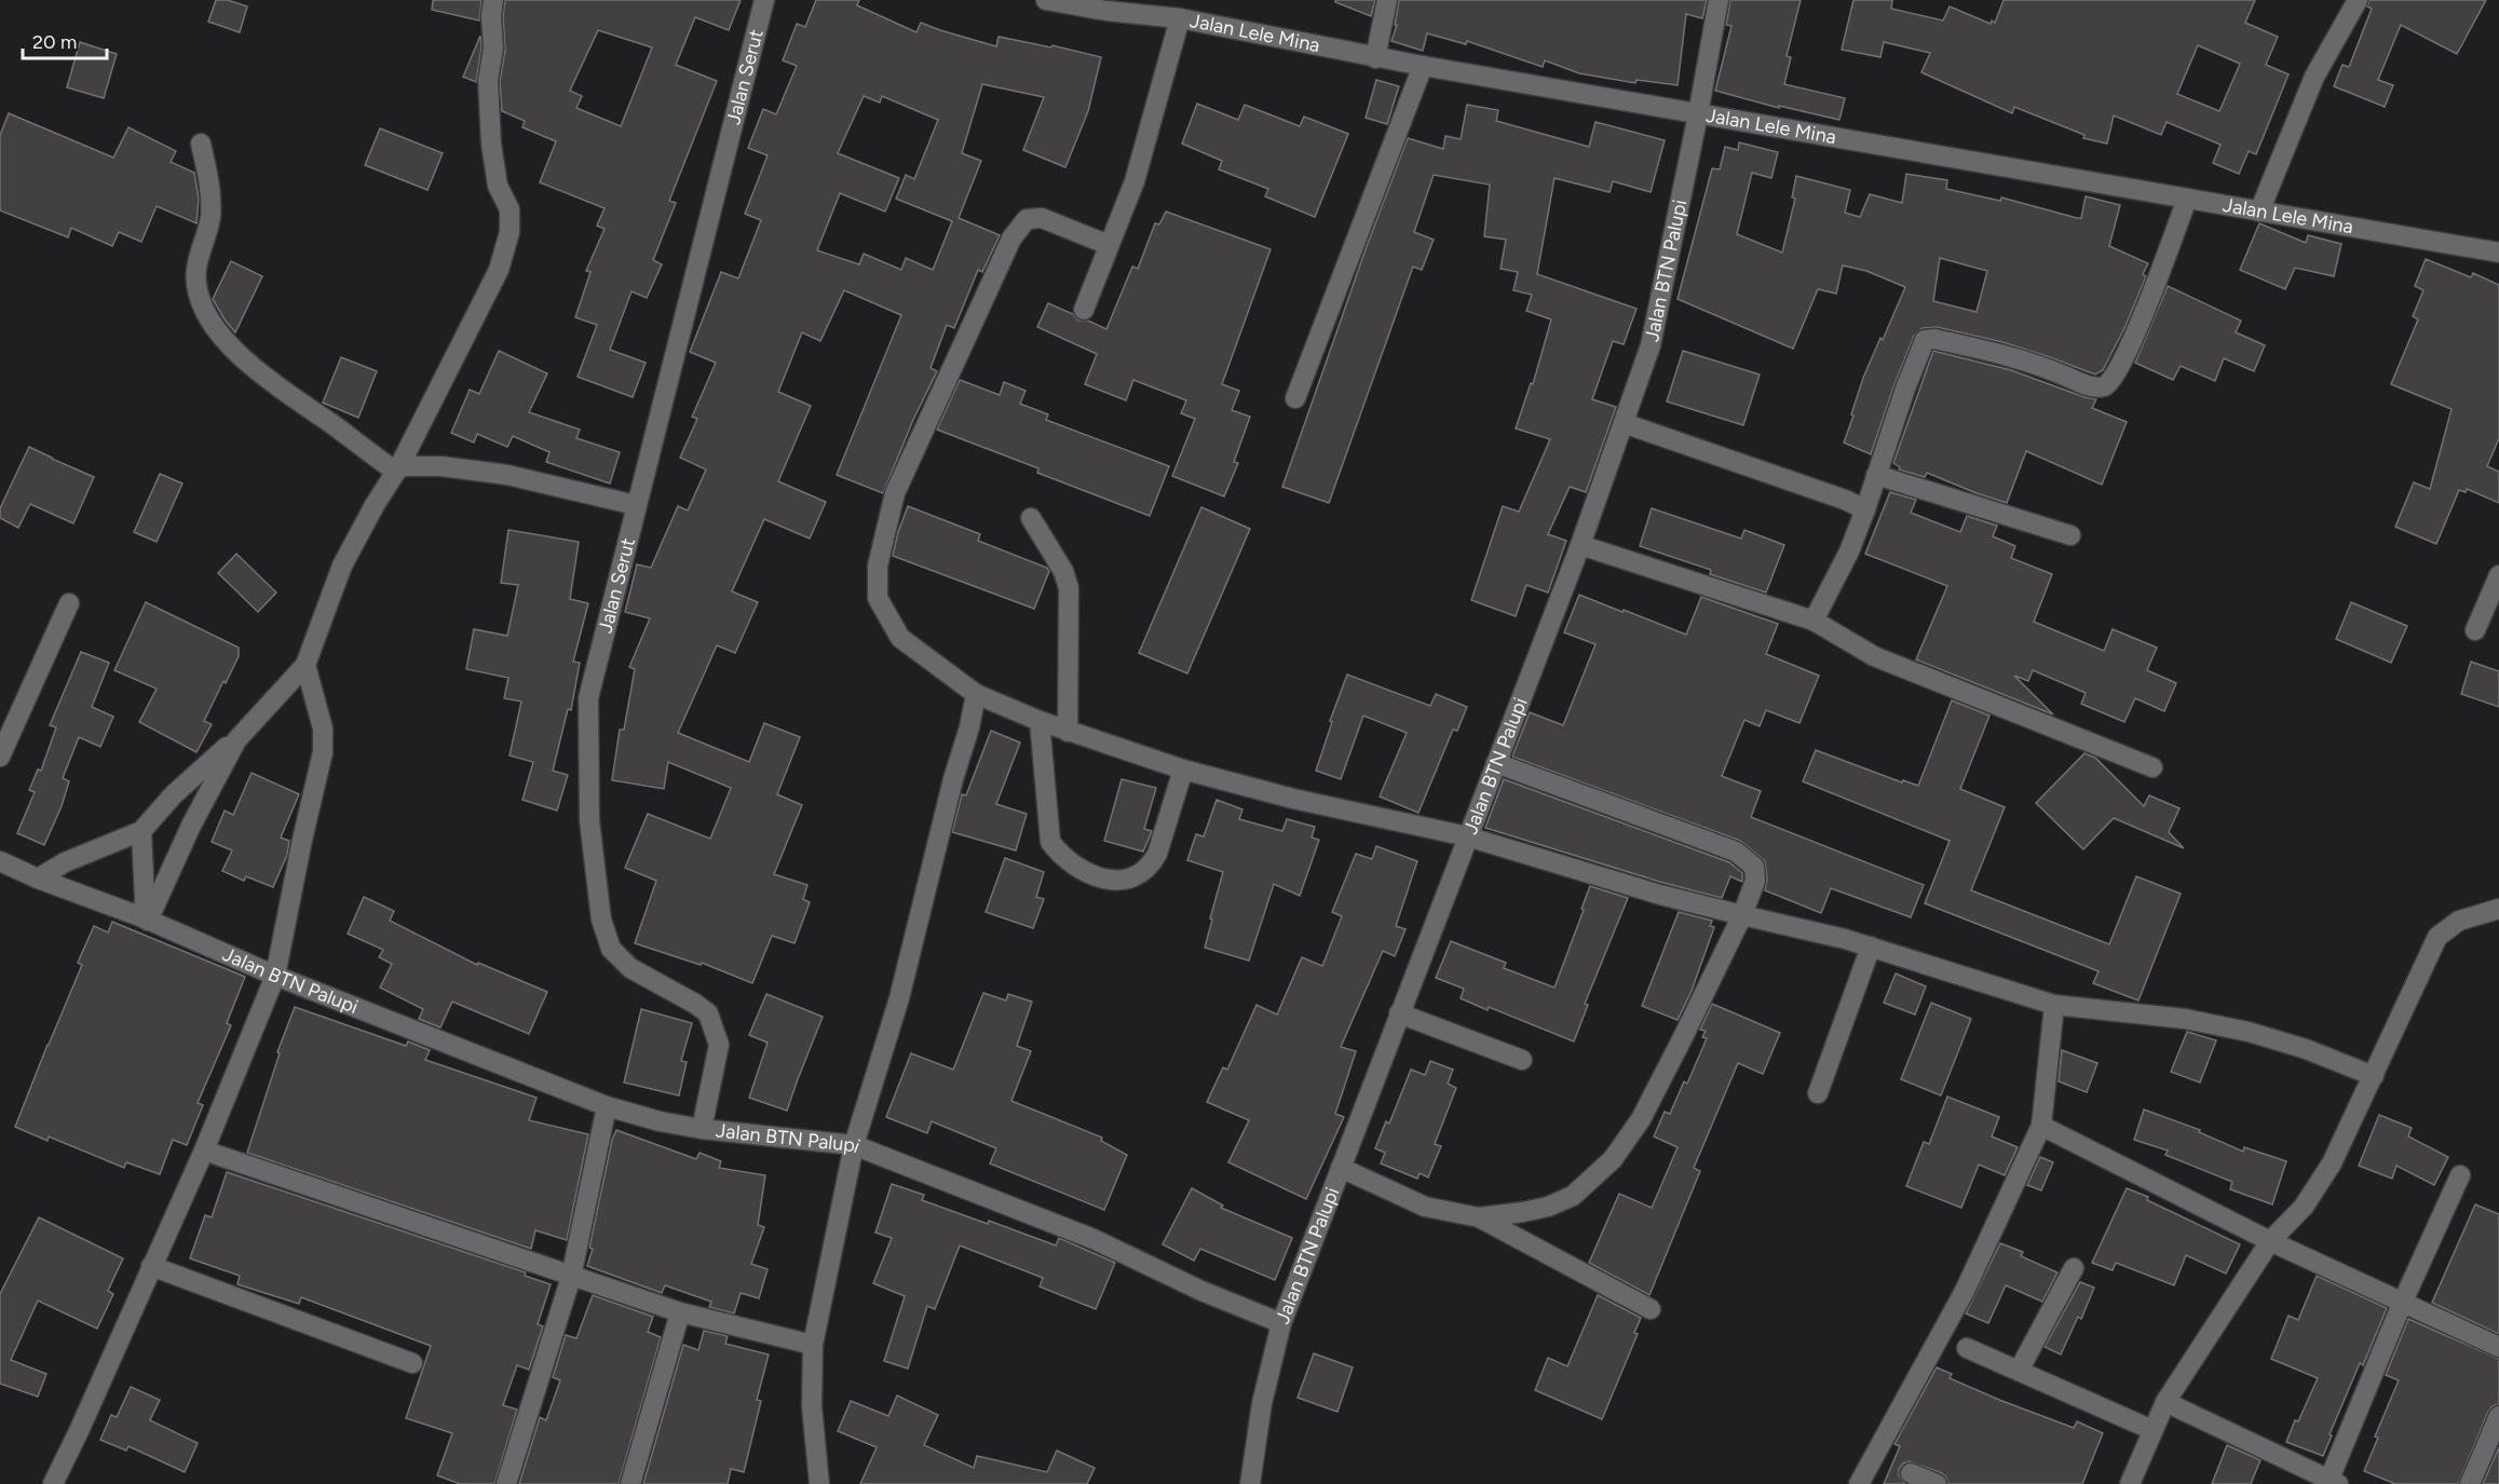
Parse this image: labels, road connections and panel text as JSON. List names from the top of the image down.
{
  "streets": {
    "street": ["Jalan Lele Mina", "Jalan Serut", "Jalan BTN Palupi"]
  },
  "crossings": [
    ["Jalan Lele Mina", "Jalan BTN Palupi"],
    ["Jalan Serut", "Jalan BTN Palupi"]
  ],
  "scale_bar": "20 m"
}
